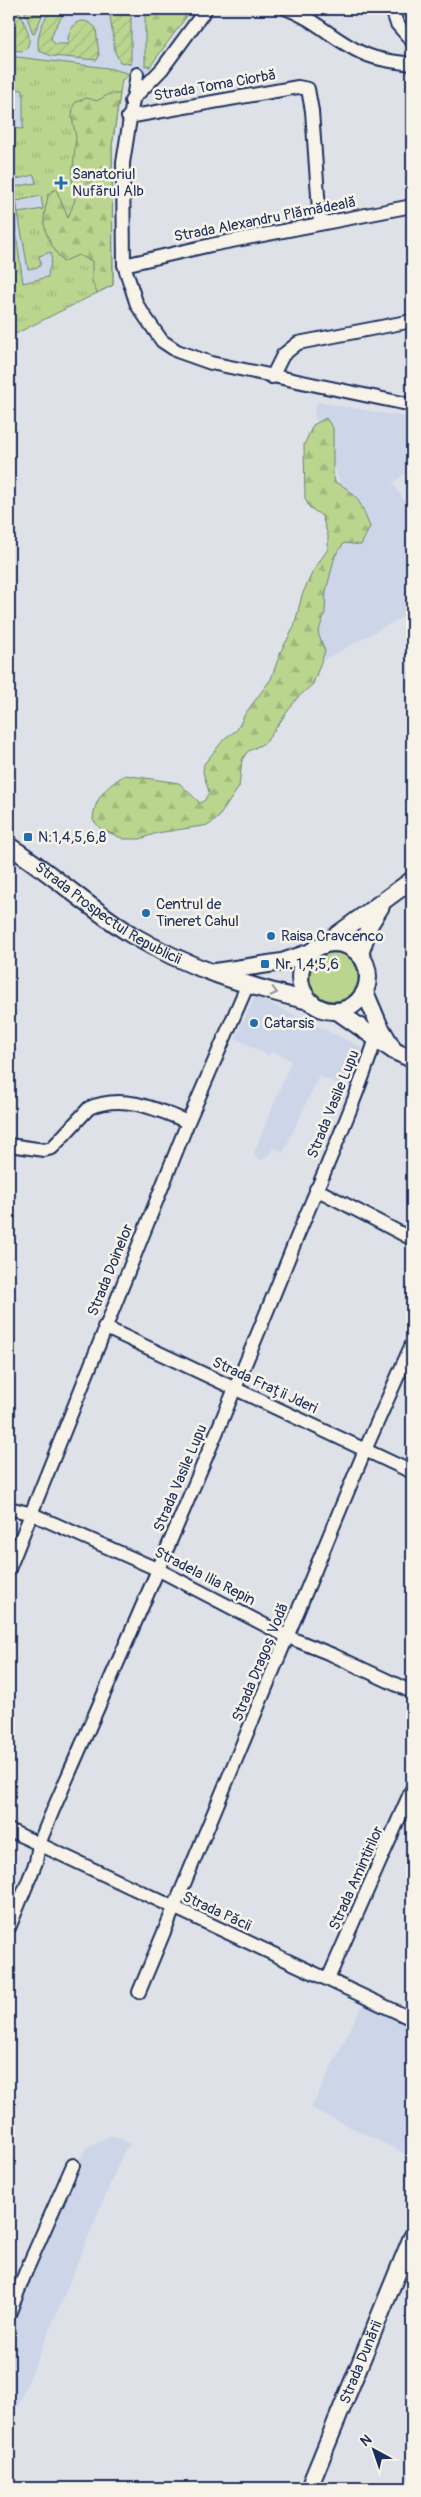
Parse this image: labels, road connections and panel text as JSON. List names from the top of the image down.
{
  "streets": {
    "main road": ["Strada Prospectul Republicii", "Strada Dunării"],
    "street": [
      "Strada Toma Ciorbă",
      "Strada Alexandru Plămădeală",
      "Strada Vasile Lupu",
      "Strada Doinelor",
      "Strada Frații Jderi",
      "Stradela Ilia Repin",
      "Strada Dragoș Vodă",
      "Strada Amintirilor",
      "Strada Păcii"
    ]
  },
  "crossings": [
    ["Strada Toma Ciorbă", "Strada Alexandru Plămădeală"],
    ["Strada Prospectul Republicii", "Strada Doinelor"],
    ["Strada Vasile Lupu", "Strada Frații Jderi"],
    ["Strada Vasile Lupu", "Stradela Ilia Repin"],
    ["Strada Vasile Lupu", "Strada Păcii"],
    ["Strada Doinelor", "Strada Frații Jderi"],
    ["Strada Doinelor", "Stradela Ilia Repin"],
    ["Strada Frații Jderi", "Strada Dragoș Vodă"],
    ["Stradela Ilia Repin", "Strada Dragoș Vodă"],
    ["Strada Dragoș Vodă", "Strada Păcii"],
    ["Strada Amintirilor", "Strada Păcii"]
  ],
  "places": {
    "health": ["Sanatoriul Nufărul Alb"],
    "transit": ["N:1,4,5,6,8", "Nr. 1,4,5,6"],
    "other": ["Centrul de Tineret Cahul", "Raisa Cravcenco", "Catarsis"]
  },
  "north": "top left"
}
